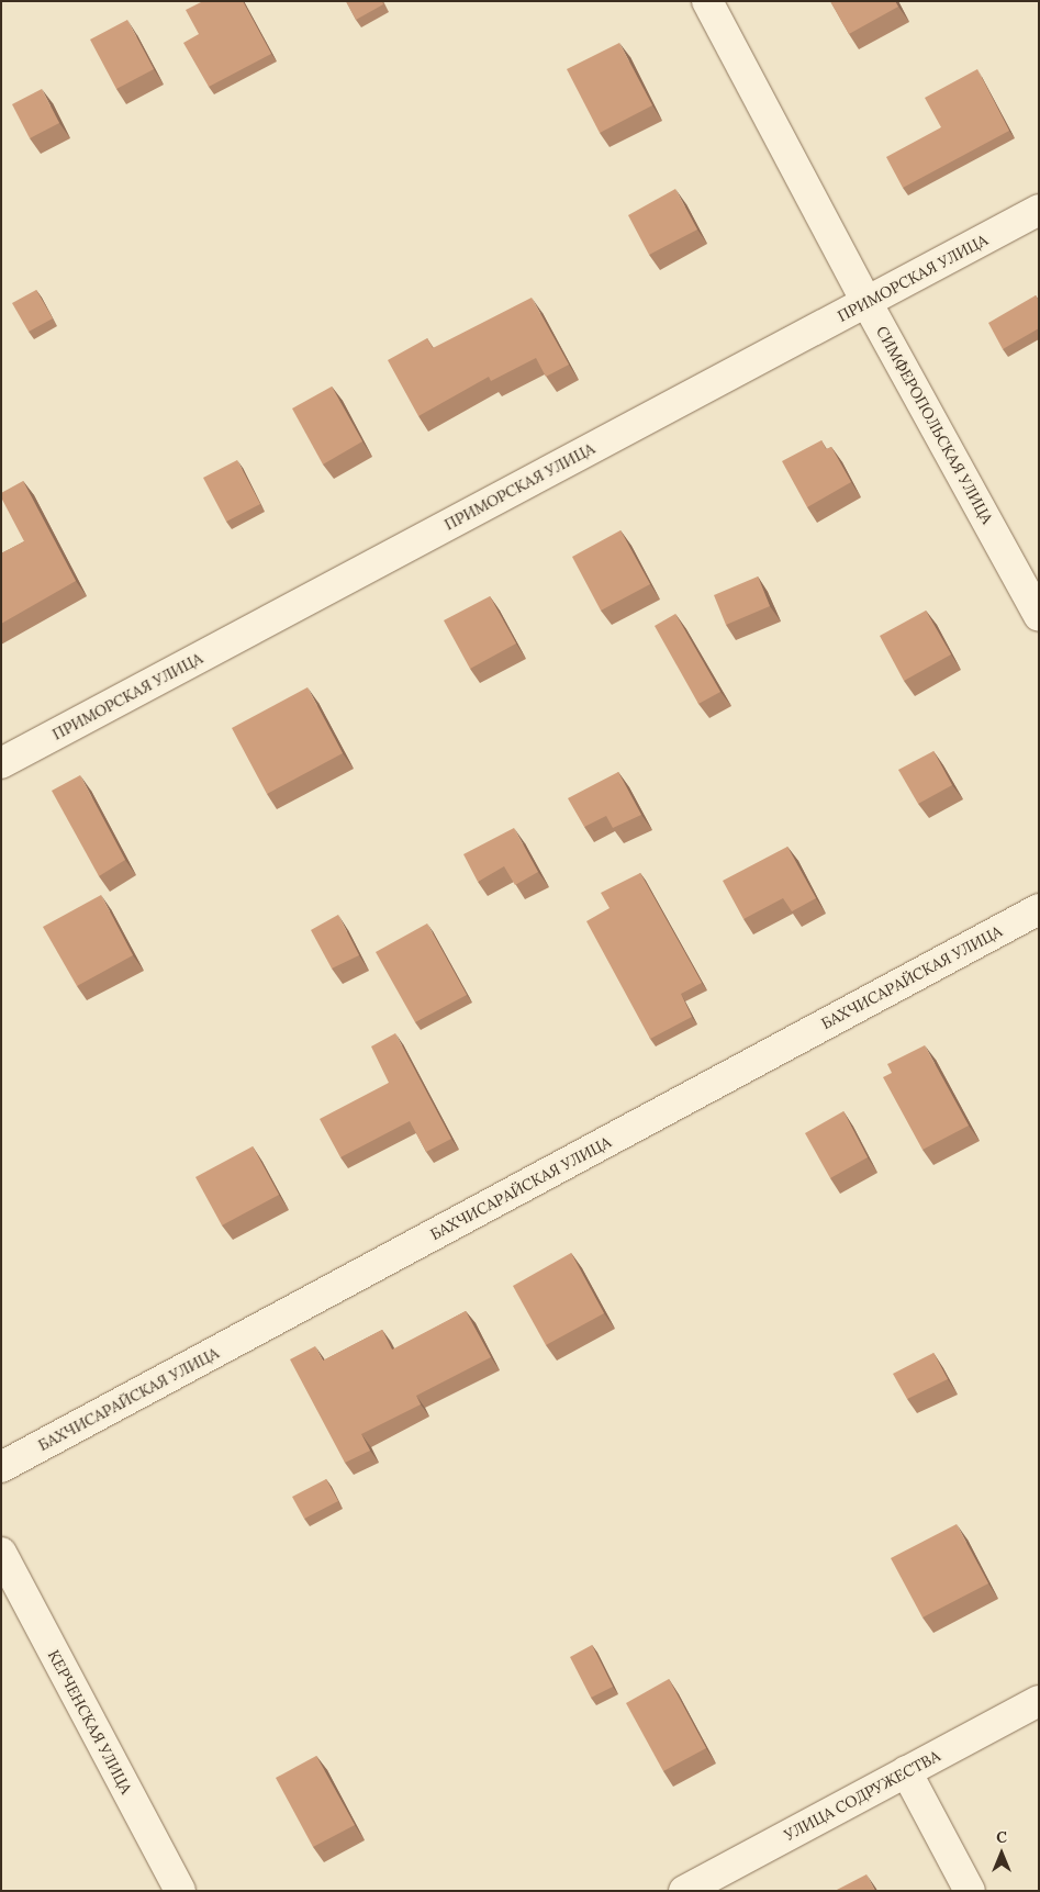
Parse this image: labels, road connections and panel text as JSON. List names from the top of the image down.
{
  "streets": {
    "street": [
      "ПРИМОРСКАЯ УЛИЦА",
      "СИМФЕРОПОЛЬСКАЯ УЛИЦА",
      "БАХЧИСАРАЙСКАЯ УЛИЦА",
      "КЕРЧЕНСКАЯ УЛИЦА",
      "УЛИЦА СОДРУЖЕСТВА"
    ]
  },
  "crossings": [
    ["ПРИМОРСКАЯ УЛИЦА", "СИМФЕРОПОЛЬСКАЯ УЛИЦА"]
  ],
  "north": "top"
}
